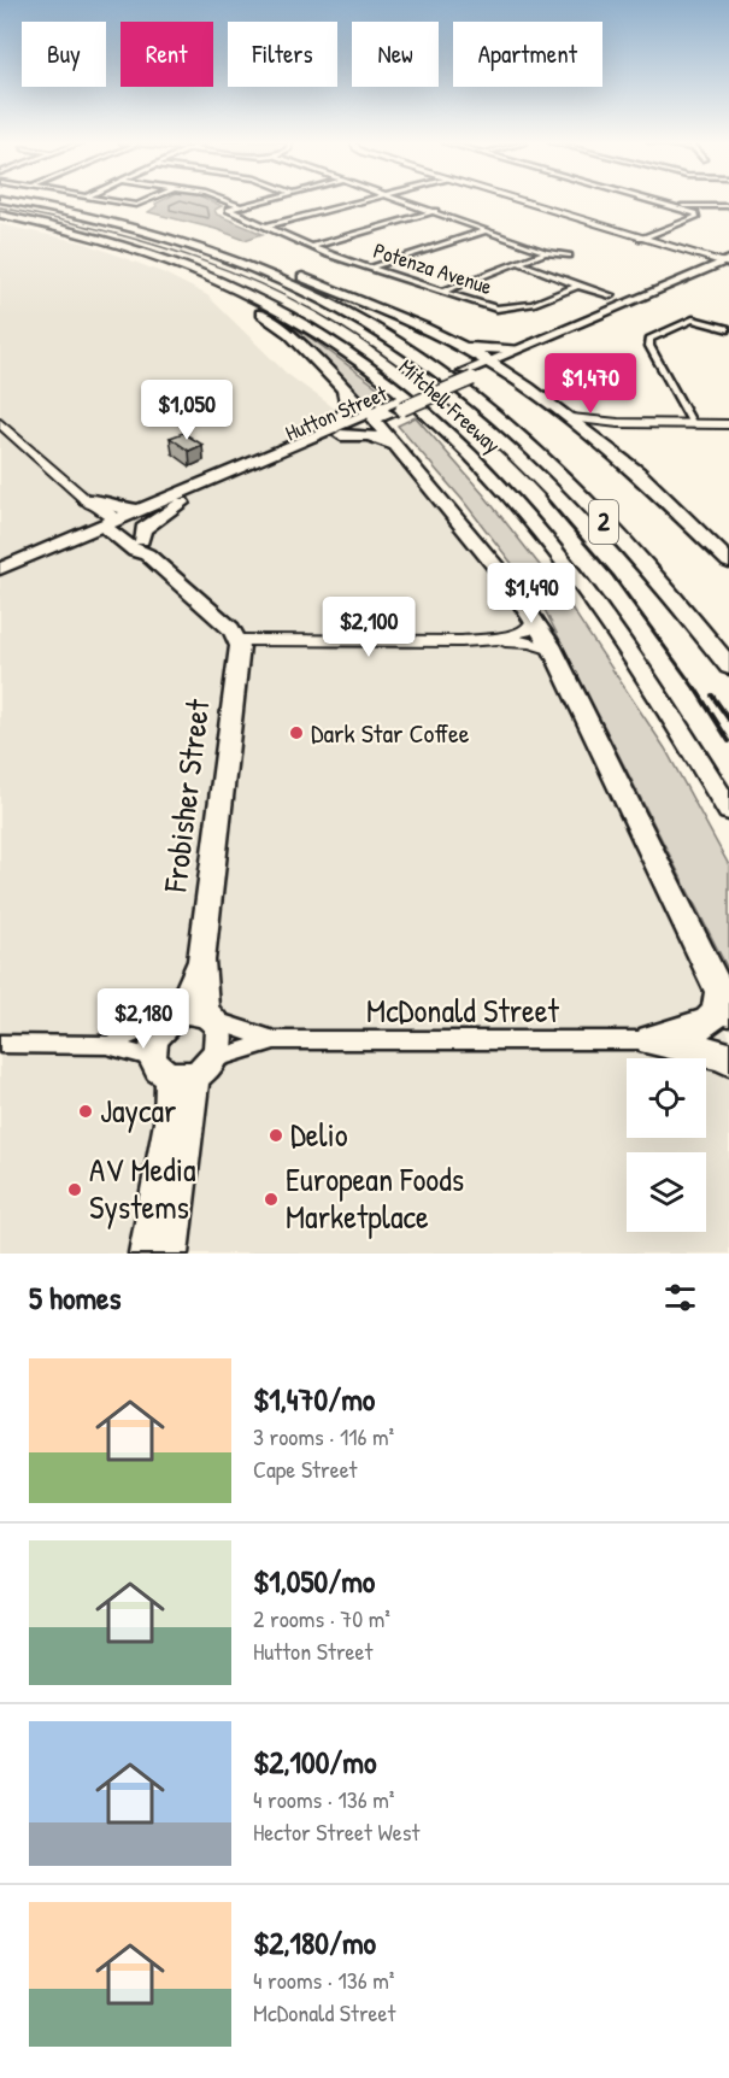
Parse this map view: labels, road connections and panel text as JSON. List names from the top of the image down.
{
  "streets": {
    "highway": ["Mitchell Freeway", "2"],
    "main road": ["Hutton Street", "Frobisher Street"],
    "street": ["Potenza Avenue", "McDonald Street"]
  },
  "crossings": [
    ["Frobisher Street", "McDonald Street"]
  ],
  "places": [
    "Dark Star Coffee",
    "Jaycar",
    "Delio",
    "AV Media Systems",
    "European Foods Marketplace"
  ],
  "page": {
    "chip": [
      "Buy",
      "Rent",
      "Filters",
      "New",
      "Apartment"
    ],
    "price": [
      "$1,470",
      "$1,050",
      "$1,490",
      "$2,100",
      "$2,180"
    ],
    "heading": "5 homes",
    "list": [
      {
        "name": "$1,470/mo",
        "note": "3 rooms · 116 m² · Cape Street"
      },
      {
        "name": "$1,050/mo",
        "note": "2 rooms · 70 m² · Hutton Street"
      },
      {
        "name": "$2,100/mo",
        "note": "4 rooms · 136 m² · Hector Street West"
      },
      {
        "name": "$2,180/mo",
        "note": "4 rooms · 136 m² · McDonald Street"
      }
    ]
  }
}
